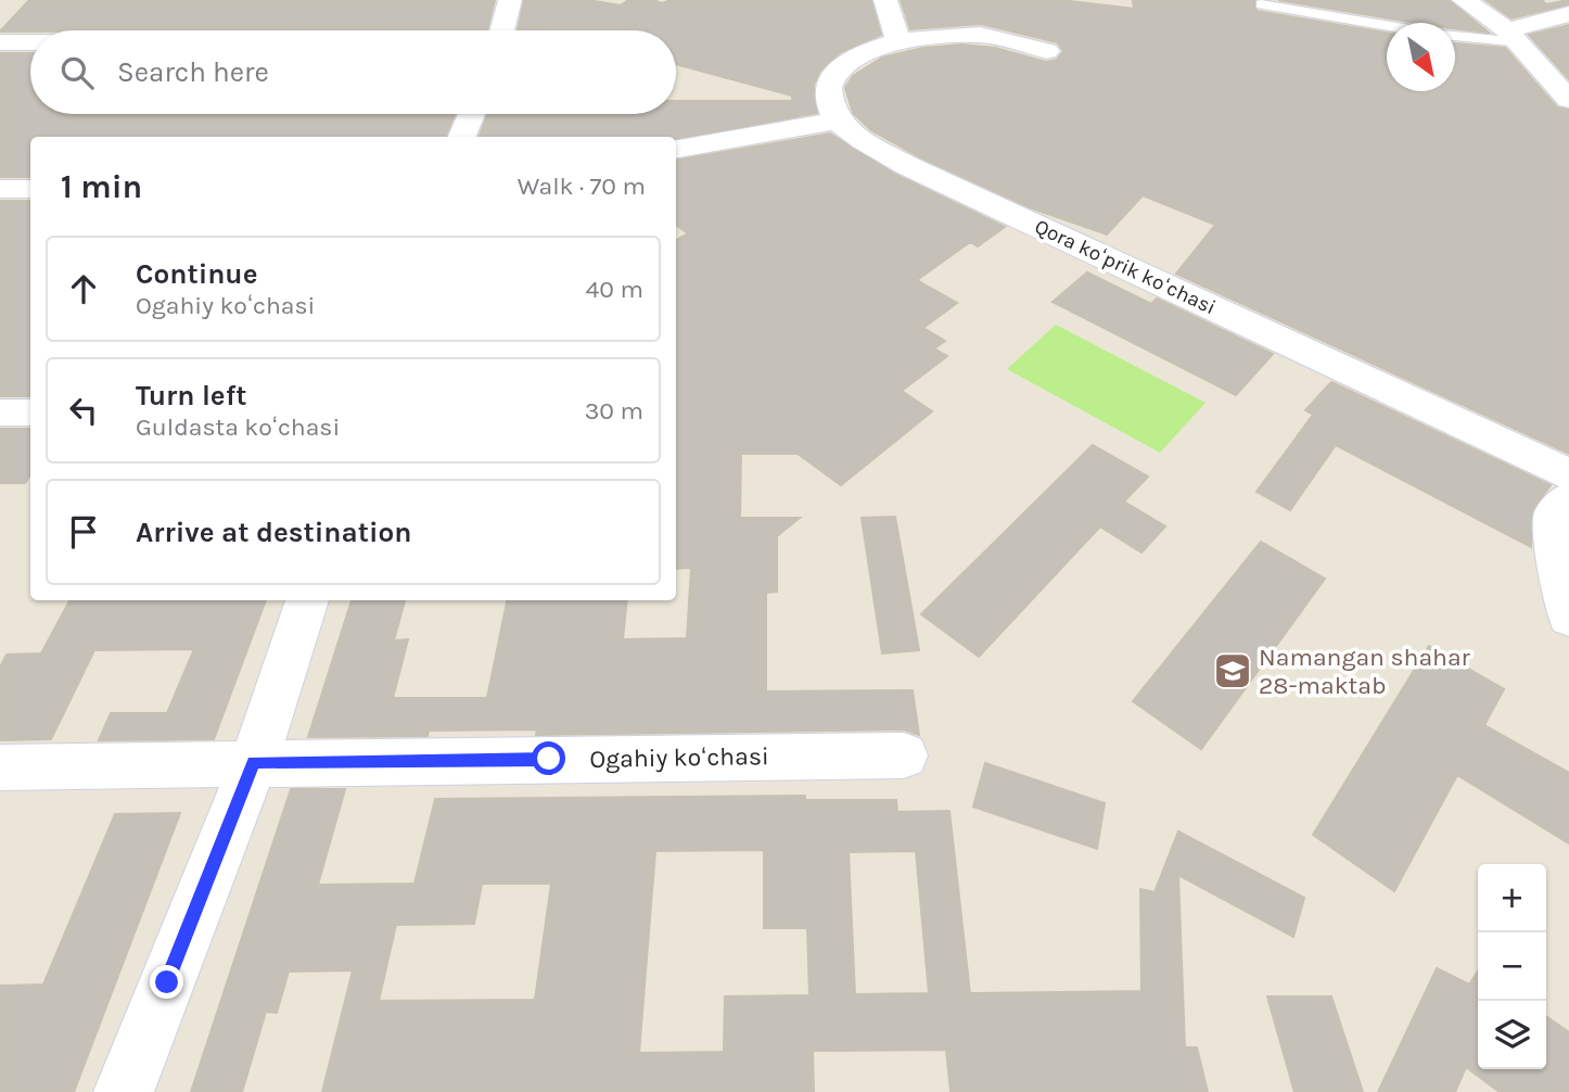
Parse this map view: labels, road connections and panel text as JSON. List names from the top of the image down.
{
  "streets": {
    "street": ["Qora koʻprik koʻchasi", "Ogahiy koʻchasi"]
  },
  "places": {
    "school or university": ["Namangan shahar 28-maktab"]
  },
  "north": "bottom right",
  "page": {
    "search": "Search here",
    "heading": ["1 min", "Walk · 70 m"],
    "list": [
      ["Continue", "Ogahiy koʻchasi", "40 m"],
      ["Turn left", "Guldasta koʻchasi", "30 m"],
      "Arrive at destination"
    ],
    "map_buttons": ["+", "−"]
  }
}
